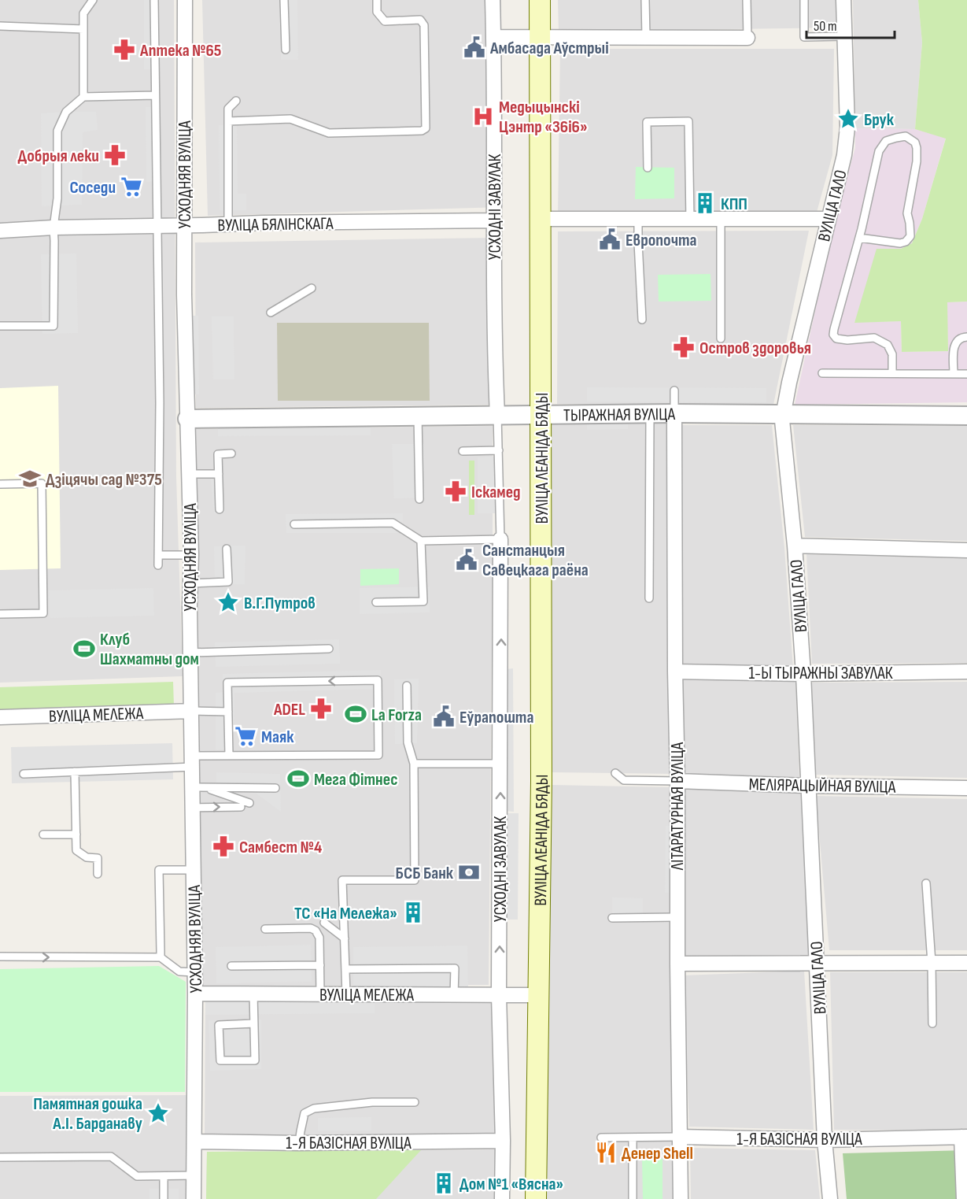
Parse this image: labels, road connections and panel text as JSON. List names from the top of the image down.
{
  "streets": {
    "main road": ["ВУЛІЦА ЛЕАНІДА БЯДЫ"],
    "street": [
      "УСХОДНЯЯ ВУЛІЦА",
      "ВУЛІЦА ГАЛО",
      "УСХОДНІ ЗАВУЛАК",
      "ВУЛІЦА БЯЛІНСКАГА",
      "ТЫРАЖНАЯ ВУЛІЦА",
      "1-Ы ТЫРАЖНЫ ЗАВУЛАК",
      "ВУЛІЦА МЕЛЕЖА",
      "МЕЛІЯРАЦЫЙНАЯ ВУЛІЦА",
      "ЛІТАРАТУРНАЯ ВУЛІЦА",
      "1-Я БАЗІСНАЯ ВУЛІЦА"
    ]
  },
  "crossings": [
    ["УСХОДНЯЯ ВУЛІЦА", "ВУЛІЦА БЯЛІНСКАГА"],
    ["УСХОДНЯЯ ВУЛІЦА", "ТЫРАЖНАЯ ВУЛІЦА"],
    ["УСХОДНЯЯ ВУЛІЦА", "ВУЛІЦА МЕЛЕЖА"],
    ["УСХОДНЯЯ ВУЛІЦА", "1-Я БАЗІСНАЯ ВУЛІЦА"],
    ["ВУЛІЦА ГАЛО", "ТЫРАЖНАЯ ВУЛІЦА"],
    ["ВУЛІЦА ГАЛО", "1-Ы ТЫРАЖНЫ ЗАВУЛАК"],
    ["ВУЛІЦА ГАЛО", "МЕЛІЯРАЦЫЙНАЯ ВУЛІЦА"],
    ["ВУЛІЦА ГАЛО", "1-Я БАЗІСНАЯ ВУЛІЦА"],
    ["УСХОДНІ ЗАВУЛАК", "ВУЛІЦА БЯЛІНСКАГА"],
    ["УСХОДНІ ЗАВУЛАК", "ТЫРАЖНАЯ ВУЛІЦА"],
    ["УСХОДНІ ЗАВУЛАК", "ВУЛІЦА МЕЛЕЖА"],
    ["УСХОДНІ ЗАВУЛАК", "1-Я БАЗІСНАЯ ВУЛІЦА"],
    ["ТЫРАЖНАЯ ВУЛІЦА", "ВУЛІЦА ЛЕАНІДА БЯДЫ"],
    ["ТЫРАЖНАЯ ВУЛІЦА", "ЛІТАРАТУРНАЯ ВУЛІЦА"],
    ["ВУЛІЦА ЛЕАНІДА БЯДЫ", "ВУЛІЦА МЕЛЕЖА"],
    ["1-Ы ТЫРАЖНЫ ЗАВУЛАК", "ЛІТАРАТУРНАЯ ВУЛІЦА"],
    ["МЕЛІЯРАЦЫЙНАЯ ВУЛІЦА", "ЛІТАРАТУРНАЯ ВУЛІЦА"],
    ["ЛІТАРАТУРНАЯ ВУЛІЦА", "1-Я БАЗІСНАЯ ВУЛІЦА"]
  ],
  "one_way": ["УСХОДНІ ЗАВУЛАК"],
  "places": {
    "public building": [
      "Амбасада Аўстрыі",
      "Европочта",
      "Санстанцыя Савецкага раёна",
      "Еўрапошта"
    ],
    "pharmacy": [
      "Аптека №65",
      "Добрыя леки",
      "Остров здоровья",
      "Іскамед",
      "ADEL",
      "Самбест №4"
    ],
    "hospital": ["Медыцынскі Цэнтр «36і6»"],
    "place": ["Брук", "В.Г.Путров", "Памятная дошка А.І. Барданаву"],
    "supermarket": ["Соседи", "Маяк"],
    "building": ["КПП", "ТС «На Мележа»", "Дом №1 «Вясна»"],
    "school or university": ["Дзіцячы сад №375"],
    "sports": ["Клуб Шахматны дом", "La Forza", "Мега Фітнес"],
    "bank": ["БСБ Банк"],
    "restaurant": ["Денер Shell"]
  },
  "scale_bar": "50 m"
}
